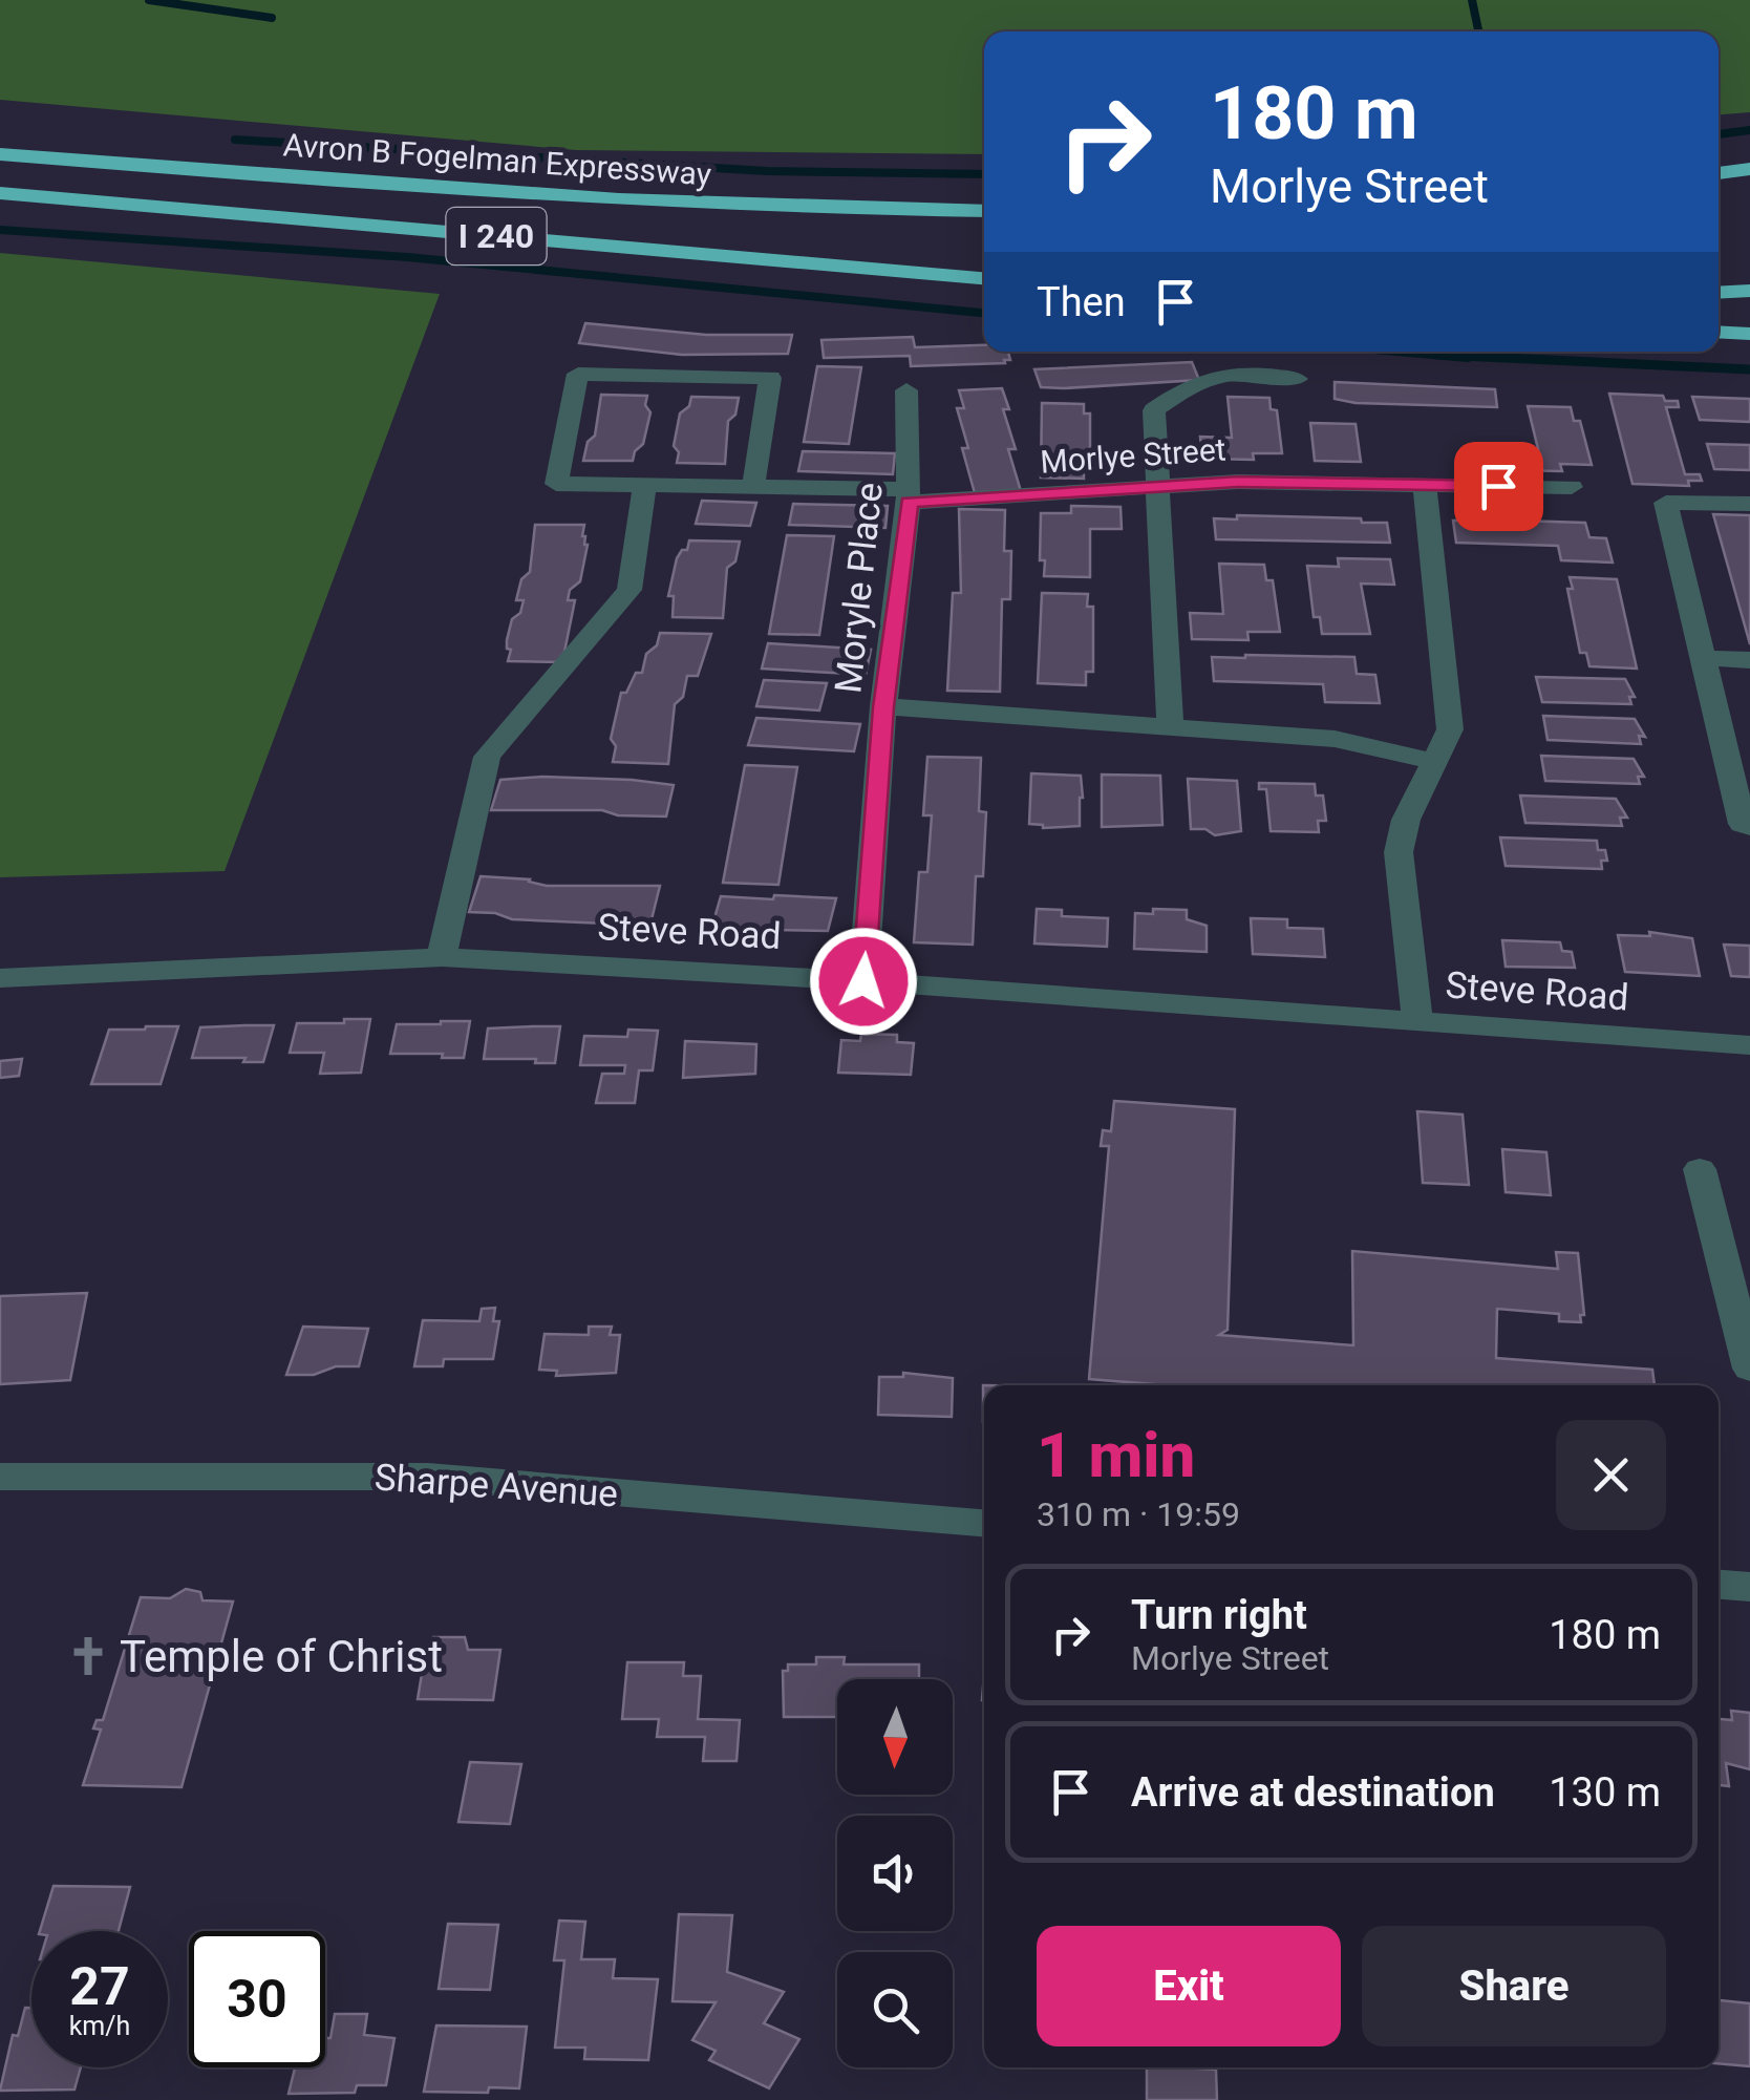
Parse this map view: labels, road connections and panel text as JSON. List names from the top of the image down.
{
  "streets": {
    "highway": ["Avron B Fogelman Expressway", "I 240"],
    "street": [
      "Morlye Street",
      "Moryle Place",
      "Steve Road",
      "Sharpe Avenue"
    ]
  },
  "crossings": [
    ["Morlye Street", "Moryle Place"],
    ["Moryle Place", "Steve Road"]
  ],
  "places": {
    "church": ["Temple of Christ"]
  },
  "north": "bottom",
  "page": {
    "turn": ["180 m", "Morlye Street"],
    "then": "Then",
    "heading": ["1 min", "310 m · 19:59"],
    "list": [
      {
        "name": "Turn right",
        "note": "Morlye Street",
        "value": "180 m"
      },
      {
        "name": "Arrive at destination",
        "value": "130 m"
      }
    ],
    "buttons": ["Exit", "Share"],
    "speed": "27 km/h",
    "limit": "30"
  }
}
